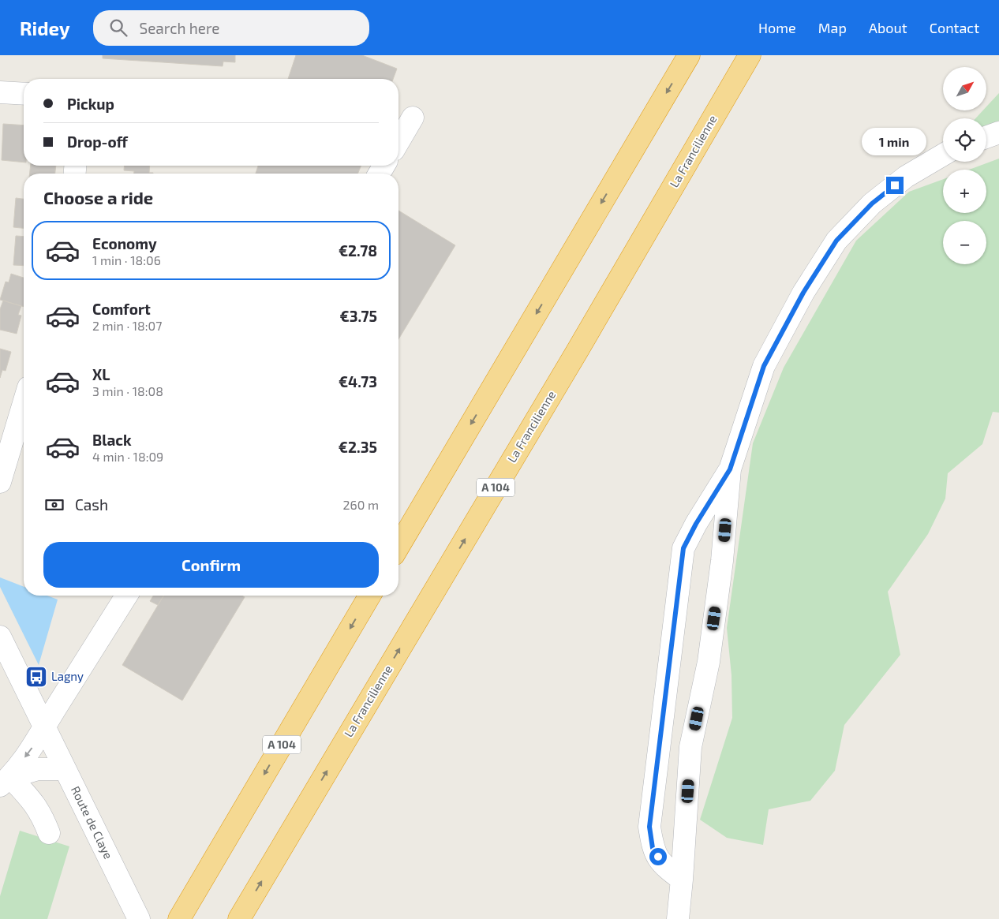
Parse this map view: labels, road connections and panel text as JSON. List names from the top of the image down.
{
  "streets": {
    "highway": ["La Francilienne", "A 104"],
    "street": ["Route de Claye"]
  },
  "places": {
    "bus stop": ["Lagny"]
  },
  "north": "top right",
  "page": {
    "header": "Ridey",
    "search": "Search here",
    "nav": [
      "Home",
      "Map",
      "About",
      "Contact"
    ],
    "map_buttons": ["+", "−"],
    "banner": ["Pickup", "Drop-off"],
    "bubble": "1 min",
    "heading": "Choose a ride",
    "list": [
      {
        "name": "Economy",
        "note": "1 min · 18:06",
        "value": "€2.78"
      },
      {
        "name": "Comfort",
        "note": "2 min · 18:07",
        "value": "€3.75"
      },
      {
        "name": "XL",
        "note": "3 min · 18:08",
        "value": "€4.73"
      },
      {
        "name": "Black",
        "note": "4 min · 18:09",
        "value": "€2.35"
      }
    ],
    "pay": ["Cash", "260 m"],
    "buttons": "Confirm"
  }
}
